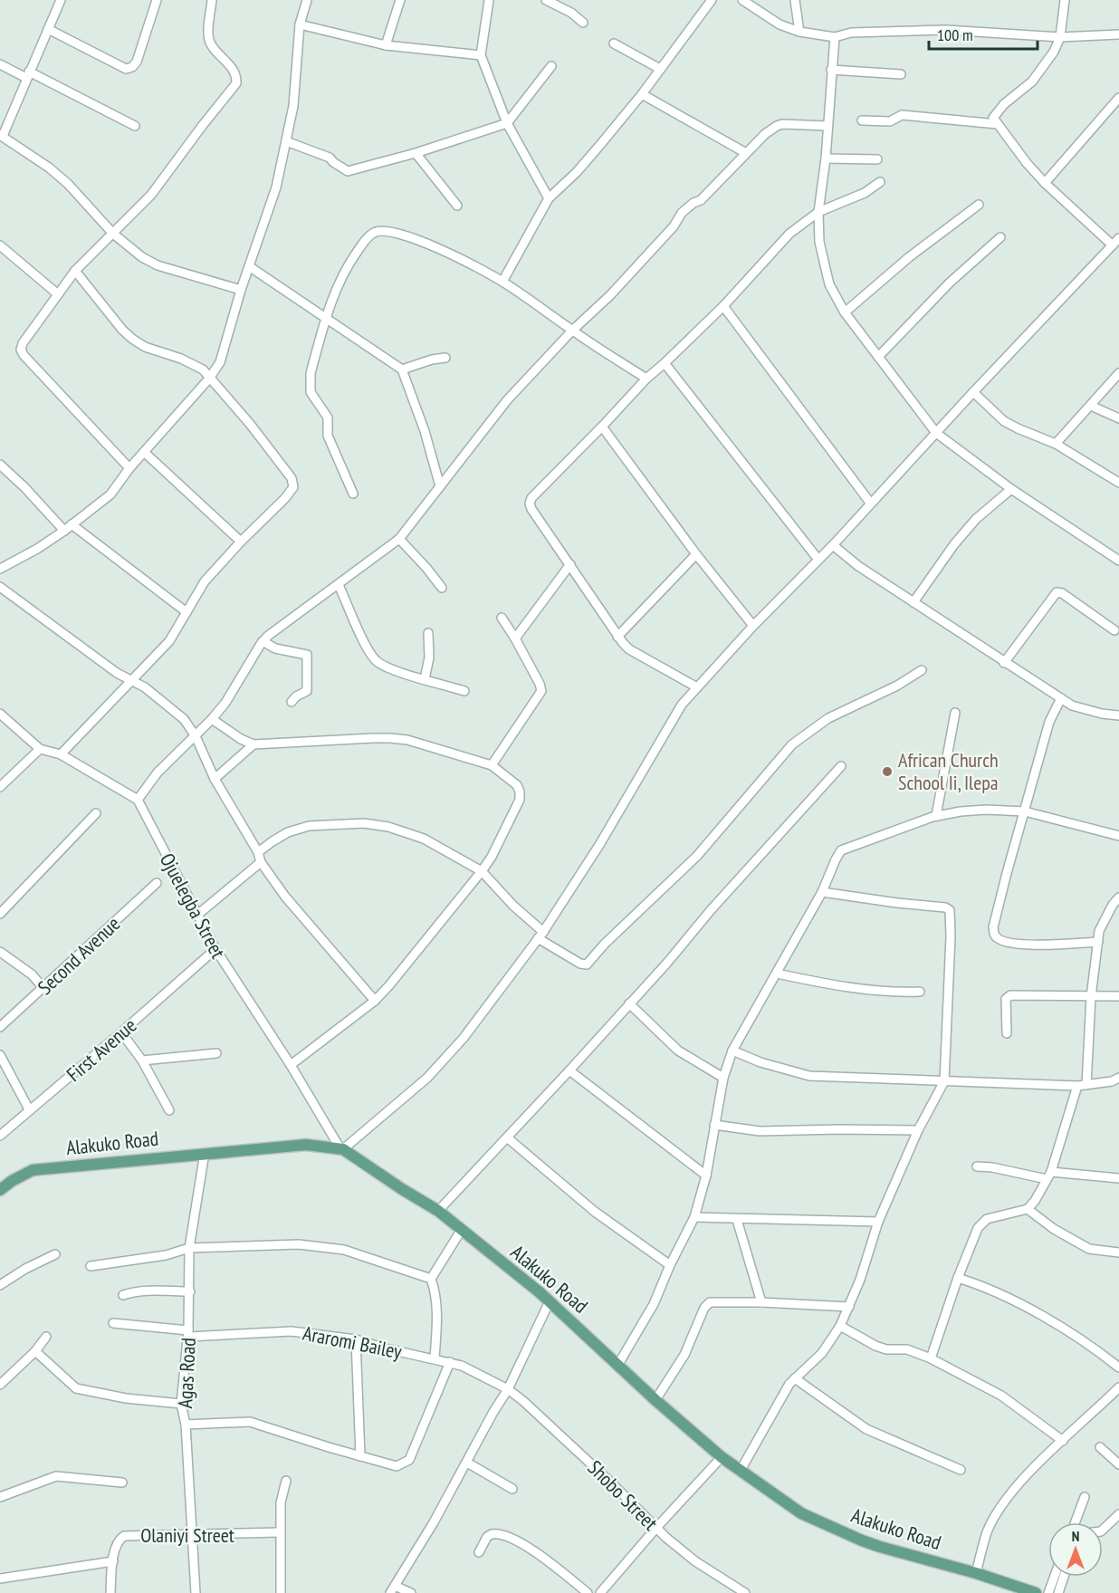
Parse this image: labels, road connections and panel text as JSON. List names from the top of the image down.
{
  "streets": {
    "main road": ["Alakuko Road"],
    "street": [
      "Ojuelegba Street",
      "Second Avenue",
      "First Avenue",
      "Araromi Bailey",
      "Agas Road",
      "Shobo Street",
      "Olaniyi Street"
    ]
  },
  "crossings": [
    ["Ojuelegba Street", "First Avenue"],
    ["Ojuelegba Street", "Alakuko Road"],
    ["Alakuko Road", "Agas Road"],
    ["Araromi Bailey", "Agas Road"],
    ["Araromi Bailey", "Shobo Street"],
    ["Agas Road", "Olaniyi Street"]
  ],
  "places": ["African Church School Ii, Ilepa"],
  "scale_bar": "100 m",
  "north": "top"
}
